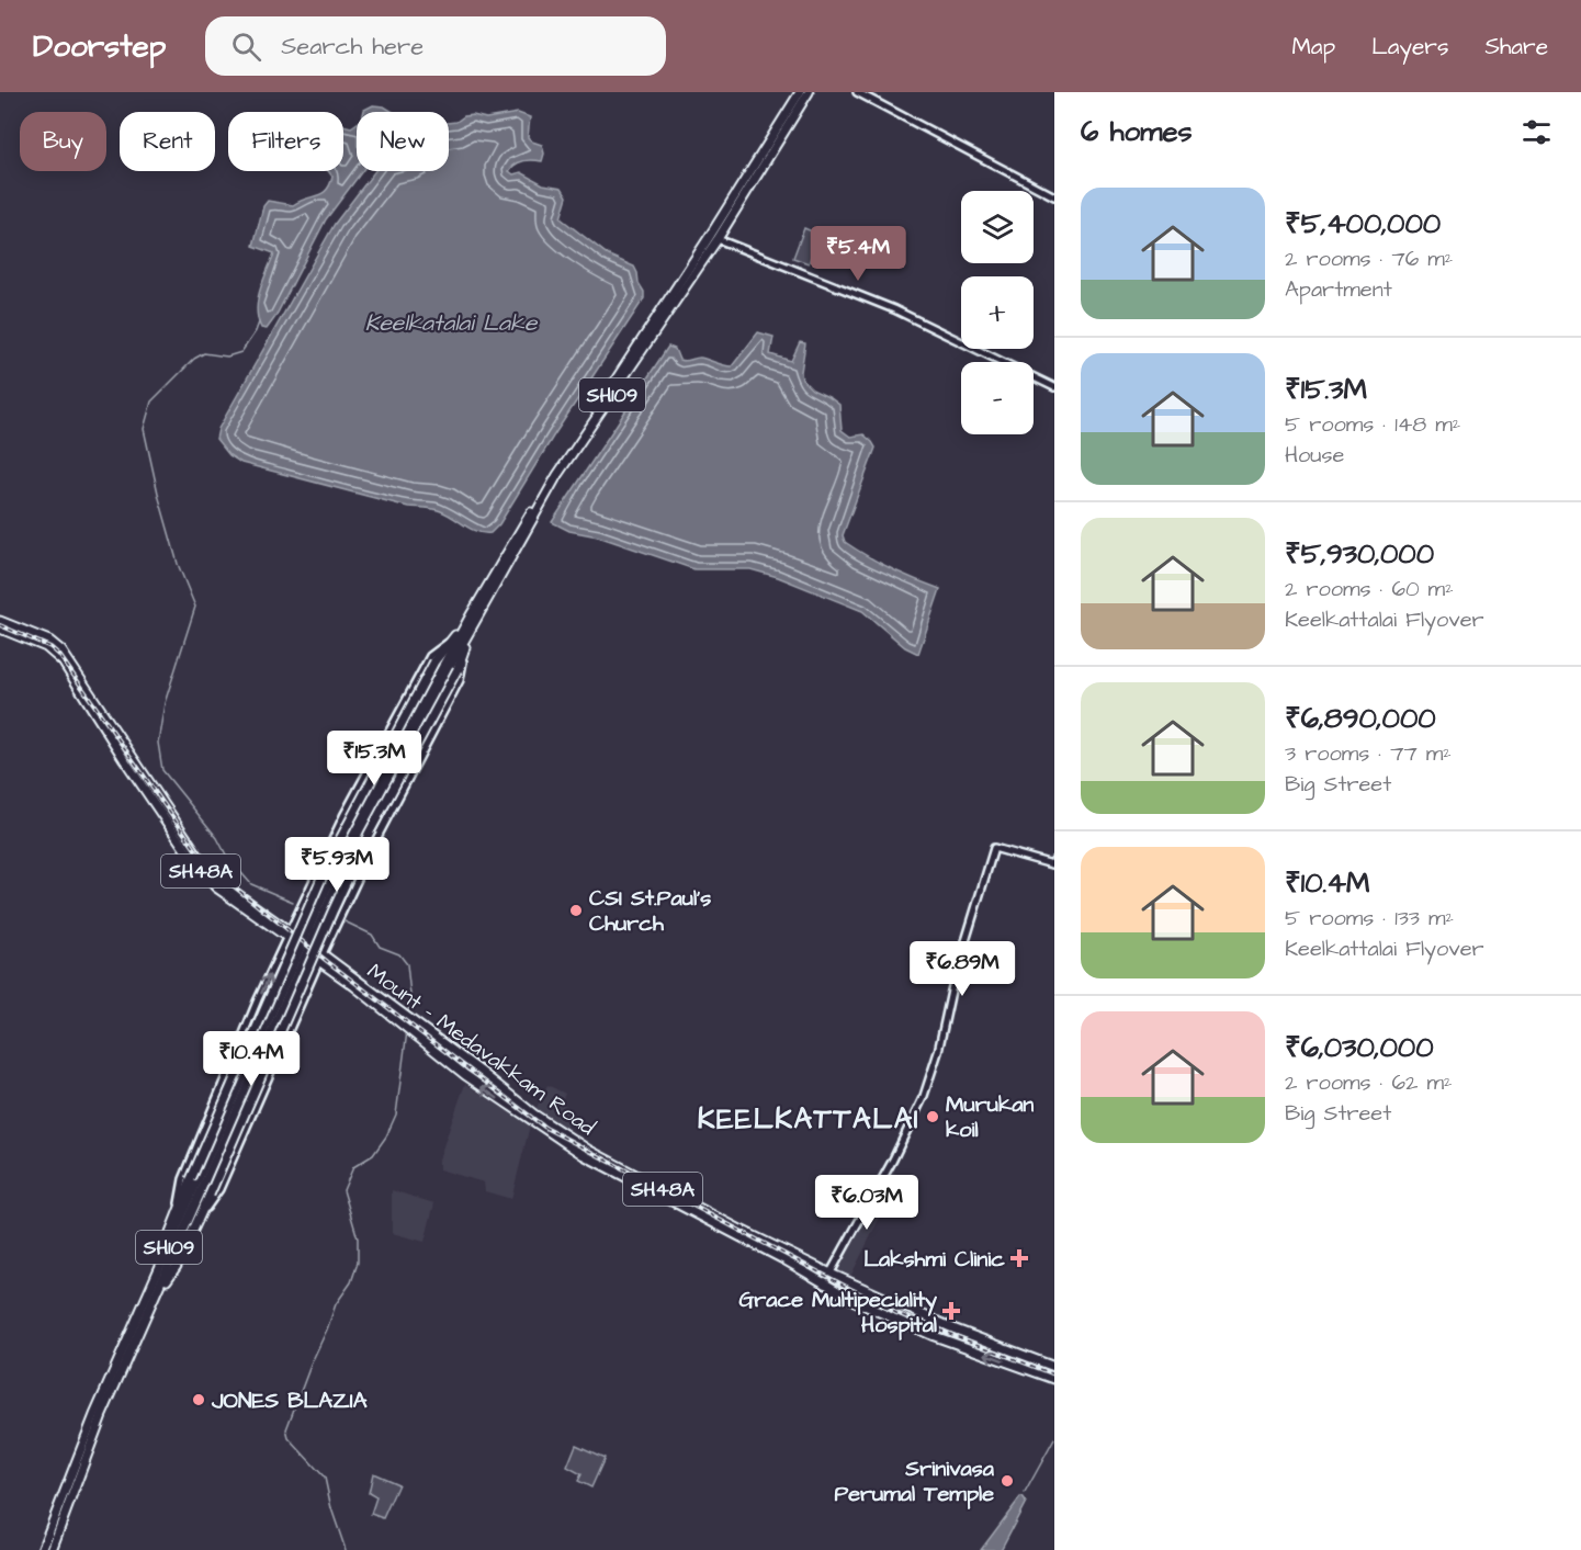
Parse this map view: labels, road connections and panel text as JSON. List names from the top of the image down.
{
  "streets": {
    "main road": ["SH109", "SH48A", "Mount - Medavakkam Road"]
  },
  "crossings": [
    ["SH109", "SH48A"],
    ["SH48A", "Mount - Medavakkam Road"]
  ],
  "districts": ["KEELKATTALAI"],
  "water": ["Keelkatalai Lake"],
  "places": {
    "other": [
      "CSI St.Paul's Church",
      "Murukan koil",
      "JONES BLAZIA",
      "Srinivasa Perumal Temple"
    ],
    "health": ["Lakshmi Clinic", "Grace Multipeciality Hospital"]
  },
  "page": {
    "header": "Doorstep",
    "search": "Search here",
    "nav": ["Map", "Layers", "Share"],
    "heading": "6 homes",
    "chip": [
      "Buy",
      "Rent",
      "Filters",
      "New"
    ],
    "list": [
      {
        "name": "₹5,400,000",
        "note": "2 rooms · 76 m² · Apartment"
      },
      {
        "name": "₹15.3M",
        "note": "5 rooms · 148 m² · House"
      },
      {
        "name": "₹5,930,000",
        "note": "2 rooms · 60 m² · Keelkattalai Flyover"
      },
      {
        "name": "₹6,890,000",
        "note": "3 rooms · 77 m² · Big Street"
      },
      {
        "name": "₹10.4M",
        "note": "5 rooms · 133 m² · Keelkattalai Flyover"
      },
      {
        "name": "₹6,030,000",
        "note": "2 rooms · 62 m² · Big Street"
      }
    ],
    "map_buttons": ["+", "−"],
    "price": [
      "₹5.4M",
      "₹15.3M",
      "₹5.93M",
      "₹6.89M",
      "₹10.4M",
      "₹6.03M"
    ]
  }
}
